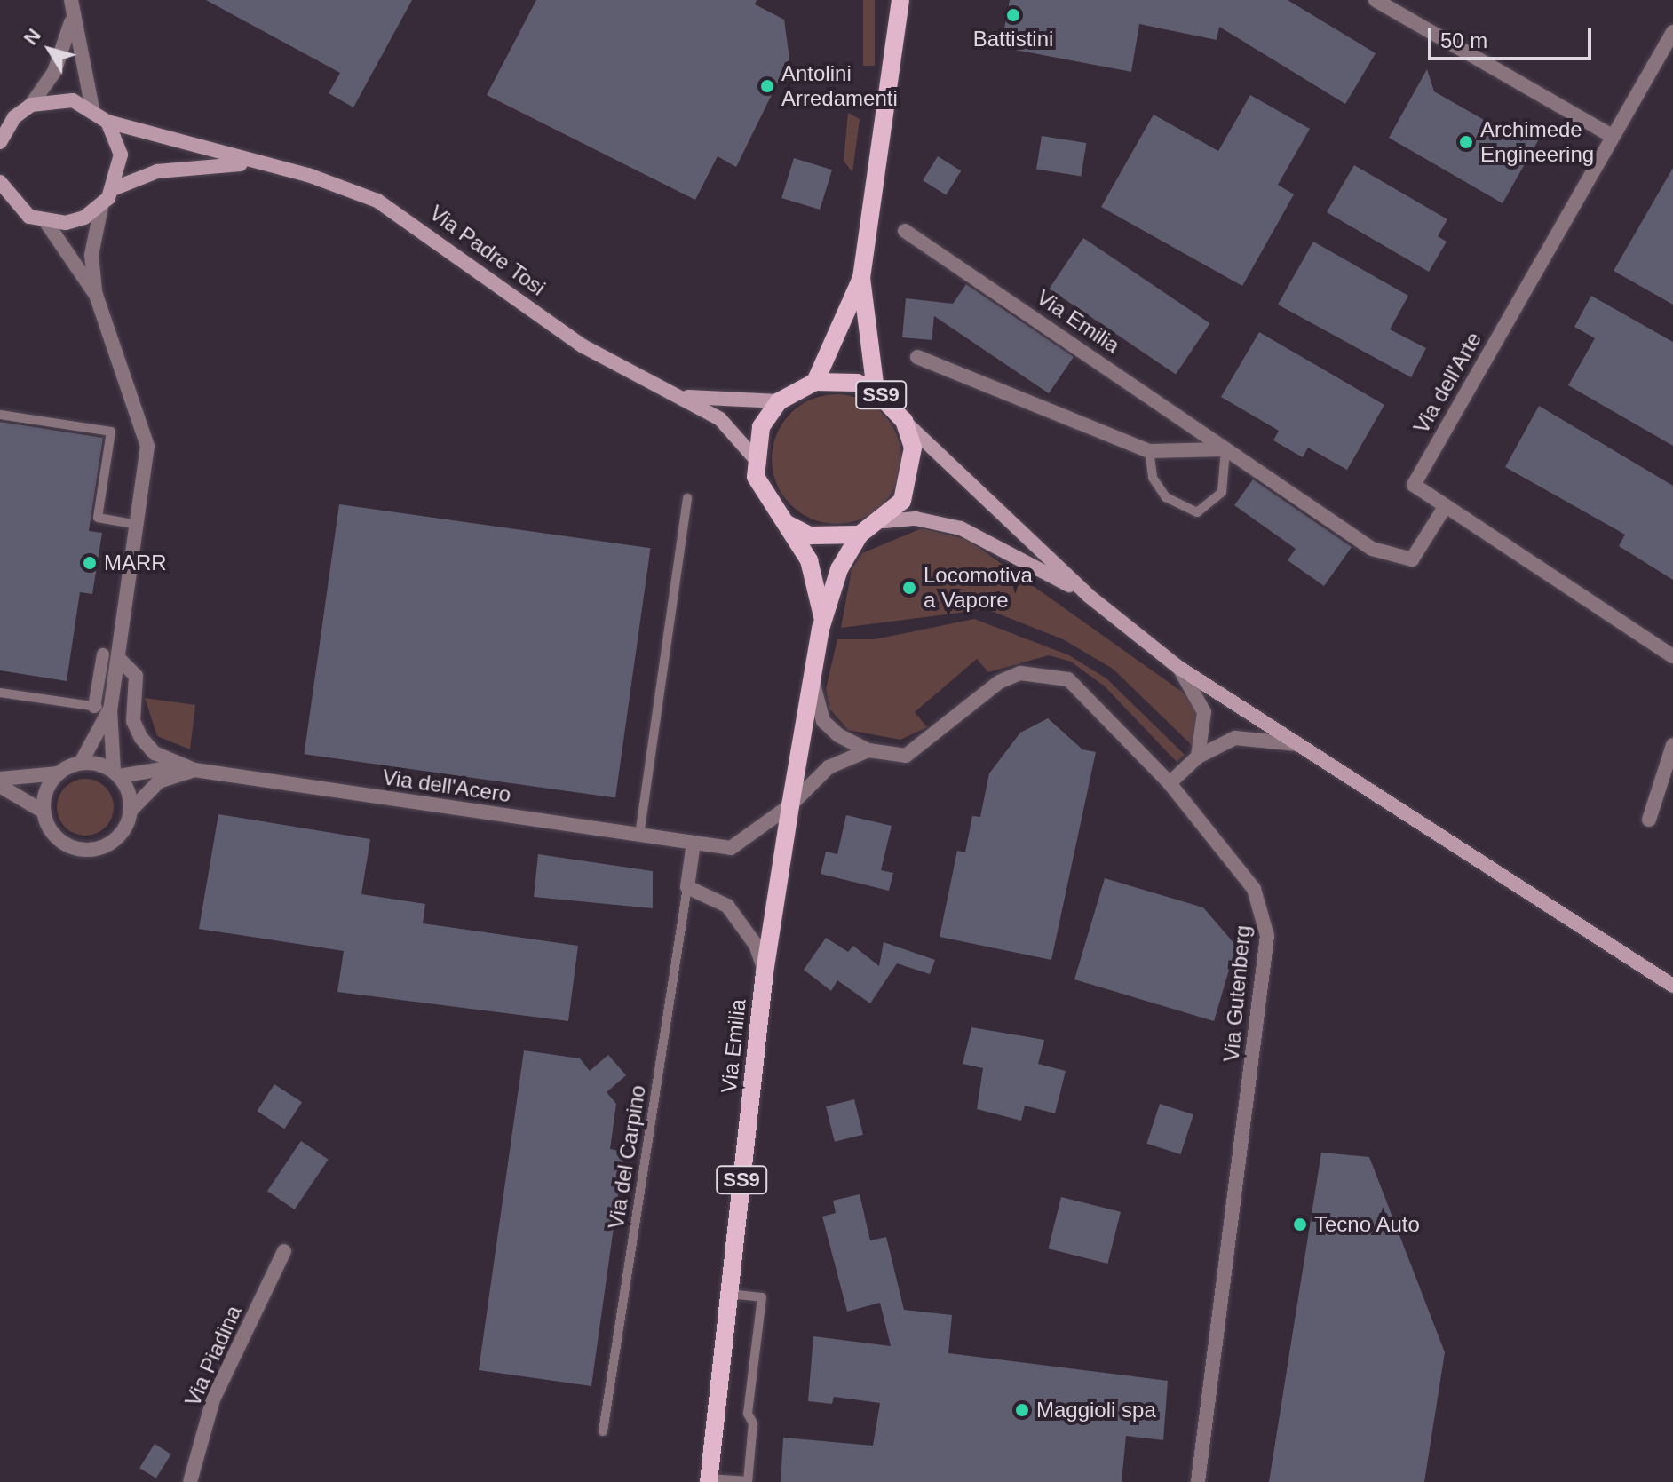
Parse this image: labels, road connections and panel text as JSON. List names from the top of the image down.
{
  "streets": {
    "main road": ["Via Padre Tosi", "Via Emilia", "SS9"],
    "street": [
      "Via dell'Arte",
      "Via dell'Acero",
      "Via Gutenberg",
      "Via Piadina"
    ],
    "lane": ["Via del Carpino"]
  },
  "crossings": [
    ["Via Padre Tosi", "Via Emilia"],
    ["Via Padre Tosi", "SS9"],
    ["Via Padre Tosi", "Via dell'Acero"],
    ["Via Emilia", "Via dell'Arte"],
    ["Via Emilia", "SS9"],
    ["Via Emilia", "Via dell'Acero"],
    ["Via Emilia", "Via Gutenberg"]
  ],
  "places": [
    "Battistini",
    "Antolini Arredamenti",
    "Archimede Engineering",
    "MARR",
    "Locomotiva a Vapore",
    "Tecno Auto",
    "Maggioli spa"
  ],
  "scale_bar": "50 m",
  "north": "top left"
}
